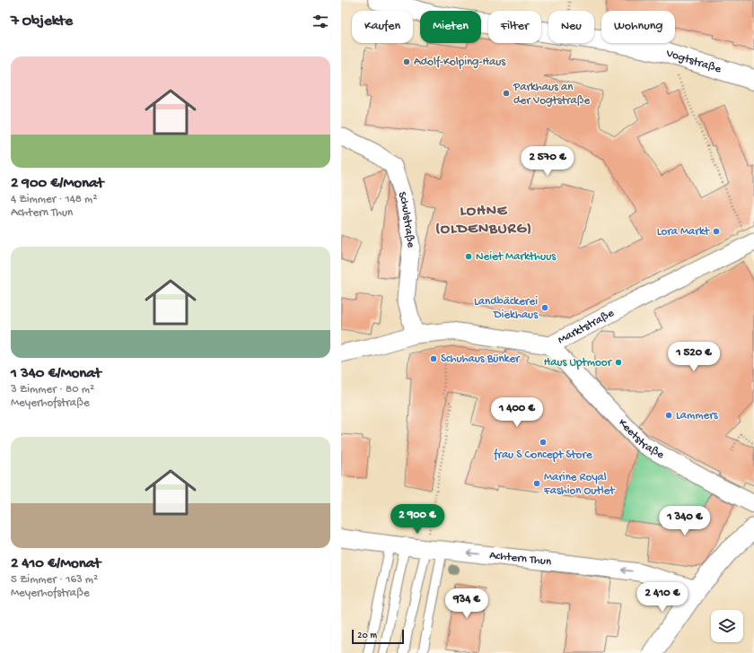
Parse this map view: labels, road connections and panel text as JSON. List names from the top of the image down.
{
  "streets": {
    "street": [
      "Vogtstraße",
      "Schulstraße",
      "Marktstraße",
      "Keetstraße",
      "Achtern Thun"
    ]
  },
  "crossings": [
    ["Schulstraße", "Marktstraße"],
    ["Marktstraße", "Keetstraße"]
  ],
  "one_way": ["Achtern Thun"],
  "districts": ["LOHNE (OLDENBURG)"],
  "places": [
    "Adolf-Kolping-Haus",
    "Parkhaus an der Vogtstraße",
    "Lora Markt",
    "Neiet Markthuus",
    "Landbäckerei Diekhaus",
    "Schuhaus Bünker",
    "Haus Uptmoor",
    "Lammers",
    "frau S Concept Store",
    "Marine Royal Fashion Outlet"
  ],
  "scale_bar": "20 m",
  "page": {
    "heading": "7 Objekte",
    "chip": [
      "Kaufen",
      "Mieten",
      "Filter",
      "Neu",
      "Wohnung"
    ],
    "list": [
      {
        "name": "2 900 €/Monat",
        "note": "4 Zimmer · 148 m² · Achtern Thun"
      },
      {
        "name": "1 340 €/Monat",
        "note": "3 Zimmer · 80 m² · Meyerhofstraße"
      },
      {
        "name": "2 410 €/Monat",
        "note": "5 Zimmer · 163 m² · Meyerhofstraße"
      }
    ],
    "price": [
      "2 570 €",
      "1 520 €",
      "1 400 €",
      "2 900 €",
      "1 340 €",
      "2 410 €",
      "934 €"
    ],
    "scale": "20 m"
  }
}
